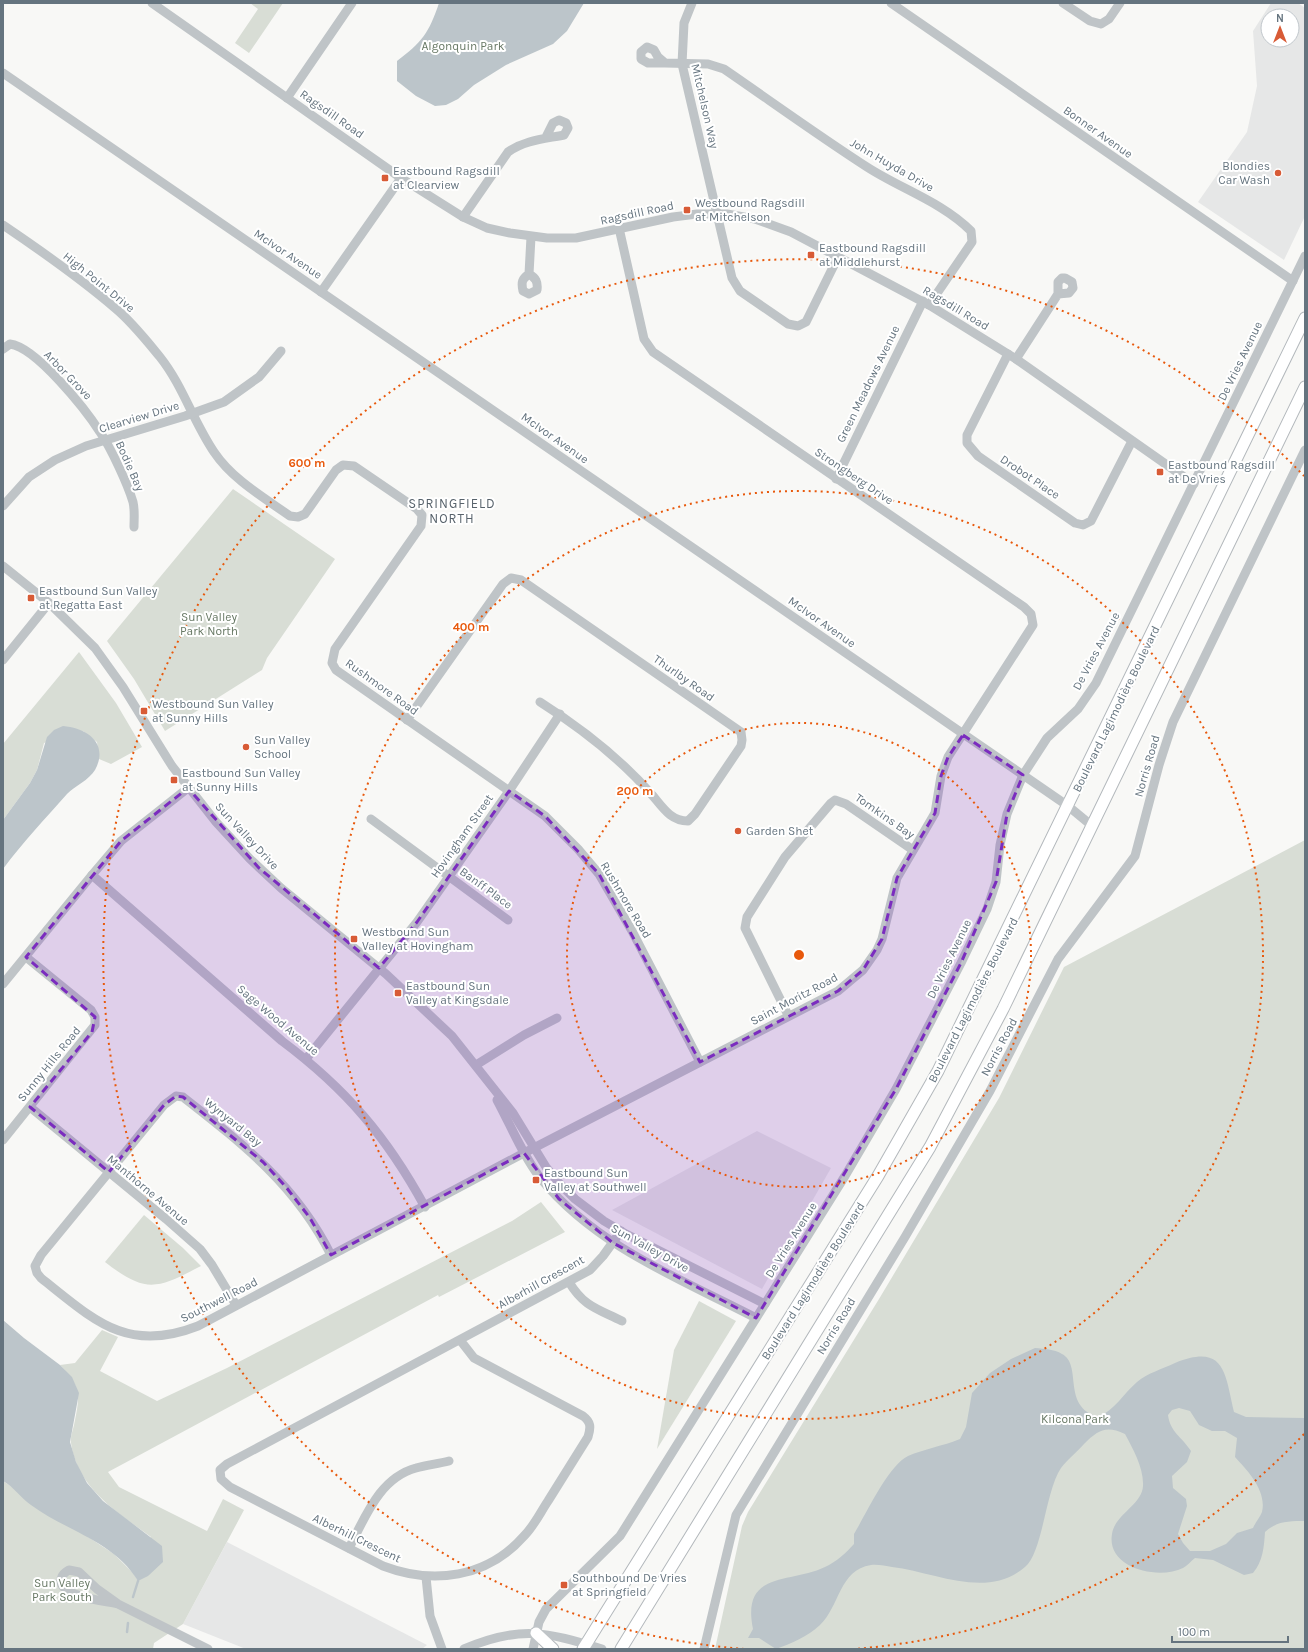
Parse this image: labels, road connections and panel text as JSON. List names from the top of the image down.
{
  "streets": {
    "main road": ["Boulevard Lagimodière Boulevard"],
    "street": [
      "Mitchelson Way",
      "Ragsdill Road",
      "Bonner Avenue",
      "John Huyda Drive",
      "McIvor Avenue",
      "High Point Drive",
      "De Vries Avenue",
      "Arbor Grove",
      "Green Meadows Avenue",
      "Clearview Drive",
      "Bodie Bay",
      "Strongberg Drive",
      "Drobot Place",
      "Thurlby Road",
      "Rushmore Road",
      "Norris Road",
      "Tomkins Bay",
      "Sun Valley Drive",
      "Hovingham Street",
      "Banff Place",
      "Saint Moritz Road",
      "Sage Wood Avenue",
      "Sunny Hills Road",
      "Wynyard Bay",
      "Manthorne Avenue",
      "Alberhill Crescent",
      "Southwell Road"
    ]
  },
  "crossings": [
    ["Mitchelson Way", "Ragsdill Road"],
    ["Mitchelson Way", "John Huyda Drive"],
    ["Ragsdill Road", "John Huyda Drive"],
    ["Ragsdill Road", "De Vries Avenue"],
    ["Ragsdill Road", "Green Meadows Avenue"],
    ["Ragsdill Road", "Strongberg Drive"],
    ["Ragsdill Road", "Drobot Place"],
    ["Bonner Avenue", "De Vries Avenue"],
    ["John Huyda Drive", "Green Meadows Avenue"],
    ["McIvor Avenue", "De Vries Avenue"],
    ["McIvor Avenue", "Strongberg Drive"],
    ["McIvor Avenue", "Boulevard Lagimodière Boulevard"],
    ["McIvor Avenue", "Saint Moritz Road"],
    ["High Point Drive", "Clearview Drive"],
    ["High Point Drive", "Rushmore Road"],
    ["De Vries Avenue", "Sun Valley Drive"],
    ["Arbor Grove", "Clearview Drive"],
    ["Arbor Grove", "Bodie Bay"],
    ["Green Meadows Avenue", "Strongberg Drive"],
    ["Clearview Drive", "Bodie Bay"],
    ["Clearview Drive", "Rushmore Road"],
    ["Strongberg Drive", "Saint Moritz Road"],
    ["Thurlby Road", "Rushmore Road"],
    ["Thurlby Road", "Hovingham Street"],
    ["Rushmore Road", "Hovingham Street"],
    ["Rushmore Road", "Saint Moritz Road"],
    ["Tomkins Bay", "Saint Moritz Road"],
    ["Sun Valley Drive", "Hovingham Street"],
    ["Sun Valley Drive", "Saint Moritz Road"],
    ["Sun Valley Drive", "Alberhill Crescent"],
    ["Sun Valley Drive", "Southwell Road"],
    ["Hovingham Street", "Banff Place"],
    ["Hovingham Street", "Sage Wood Avenue"],
    ["Saint Moritz Road", "Southwell Road"],
    ["Sage Wood Avenue", "Southwell Road"],
    ["Sunny Hills Road", "Manthorne Avenue"],
    ["Wynyard Bay", "Manthorne Avenue"],
    ["Wynyard Bay", "Southwell Road"],
    ["Manthorne Avenue", "Southwell Road"]
  ],
  "districts": ["SPRINGFIELD NORTH"],
  "parks": [
    "Algonquin Park",
    "Sun Valley Park North",
    "Kilcona Park",
    "Sun Valley Park South"
  ],
  "places": {
    "other": ["Blondies Car Wash", "Sun Valley School", "Garden Shet"],
    "transit": [
      "Eastbound Ragsdill at Clearview",
      "Westbound Ragsdill at Mitchelson",
      "Eastbound Ragsdill at Middlehurst",
      "Eastbound Ragsdill at De Vries",
      "Eastbound Sun Valley at Regatta East",
      "Westbound Sun Valley at Sunny Hills",
      "Eastbound Sun Valley at Sunny Hills",
      "Westbound Sun Valley at Hovingham",
      "Eastbound Sun Valley at Kingsdale",
      "Eastbound Sun Valley at Southwell",
      "Southbound De Vries at Springfield"
    ]
  },
  "scale_bar": "100 m",
  "north": "top",
  "rings": ["600 m", "400 m", "200 m"]
}
